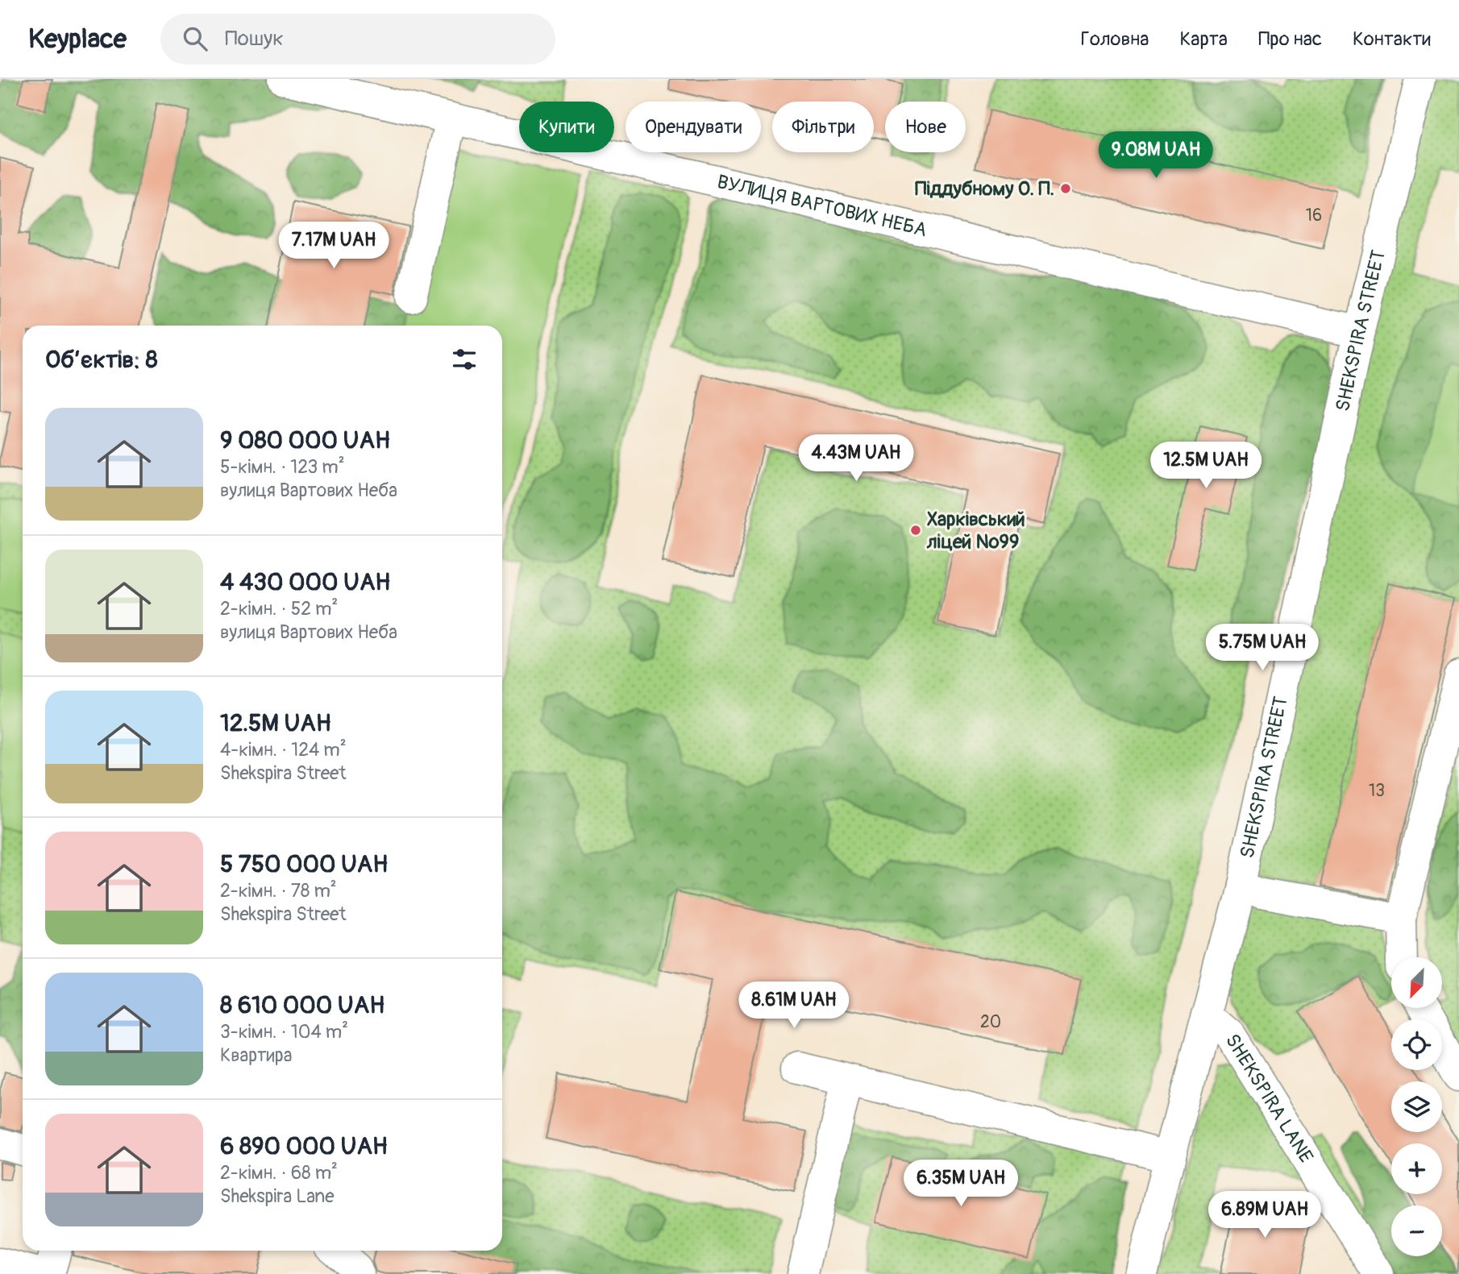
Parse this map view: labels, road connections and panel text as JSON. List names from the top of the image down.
{
  "streets": {
    "street": ["ВУЛИЦЯ ВАРТОВИХ НЕБА", "SHEKSPIRA STREET", "SHEKSPIRA LANE"]
  },
  "crossings": [
    ["ВУЛИЦЯ ВАРТОВИХ НЕБА", "SHEKSPIRA STREET"],
    ["SHEKSPIRA STREET", "SHEKSPIRA LANE"]
  ],
  "places": ["Піддубному О. П.", "Харківський ліцей №99"],
  "house_numbers": ["16", "13", "20"],
  "north": "bottom left",
  "page": {
    "header": "Keyplace",
    "search": "Пошук",
    "nav": [
      "Головна",
      "Карта",
      "Про нас",
      "Контакти"
    ],
    "chip": [
      "Купити",
      "Орендувати",
      "Фільтри",
      "Нове"
    ],
    "price": [
      "9.08M UAH",
      "7.17M UAH",
      "4.43M UAH",
      "12.5M UAH",
      "5.75M UAH",
      "8.61M UAH",
      "6.35M UAH",
      "6.89M UAH"
    ],
    "heading": "Об’єктів: 8",
    "list": [
      {
        "name": "9 080 000 UAH",
        "note": "5-кімн. · 123 m² · вулиця Вартових Неба"
      },
      {
        "name": "4 430 000 UAH",
        "note": "2-кімн. · 52 m² · вулиця Вартових Неба"
      },
      {
        "name": "12.5M UAH",
        "note": "4-кімн. · 124 m² · Shekspira Street"
      },
      {
        "name": "5 750 000 UAH",
        "note": "2-кімн. · 78 m² · Shekspira Street"
      },
      {
        "name": "8 610 000 UAH",
        "note": "3-кімн. · 104 m² · Квартира"
      },
      {
        "name": "6 890 000 UAH",
        "note": "2-кімн. · 68 m² · Shekspira Lane"
      }
    ],
    "map_buttons": ["+", "−"]
  }
}
